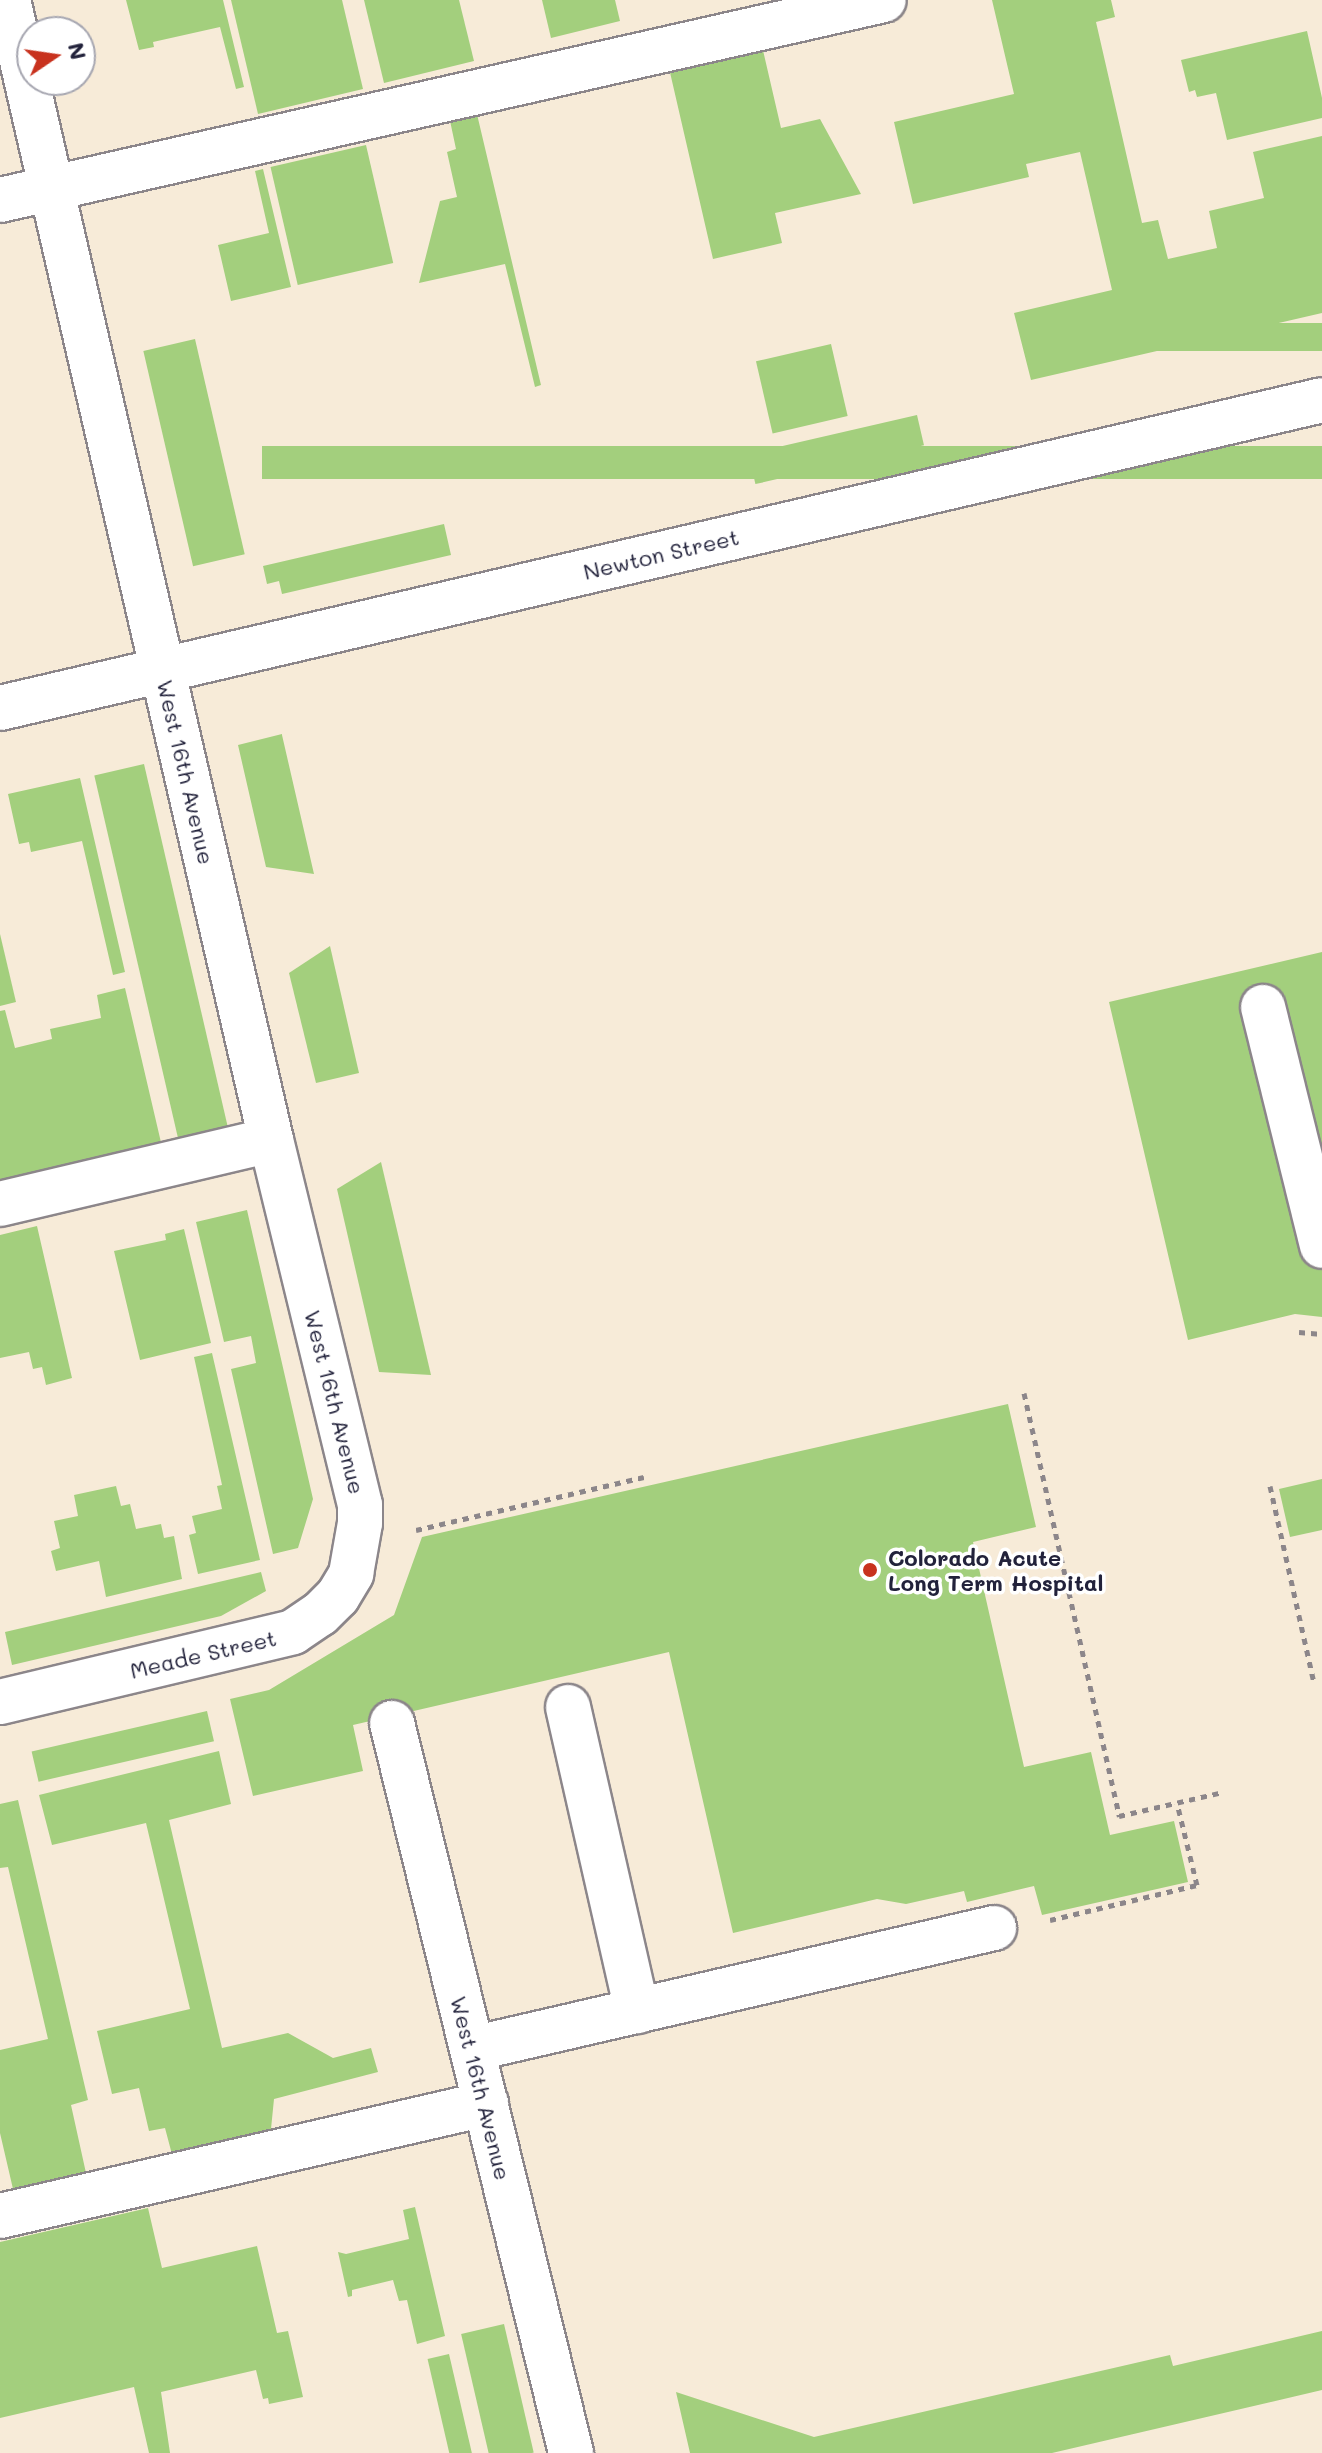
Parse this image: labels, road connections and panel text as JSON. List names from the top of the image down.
{
  "streets": {
    "street": ["Newton Street", "West 16th Avenue", "Meade Street"]
  },
  "crossings": [
    ["Newton Street", "West 16th Avenue"],
    ["West 16th Avenue", "Meade Street"]
  ],
  "places": ["Colorado Acute Long Term Hospital"],
  "north": "right"
}
